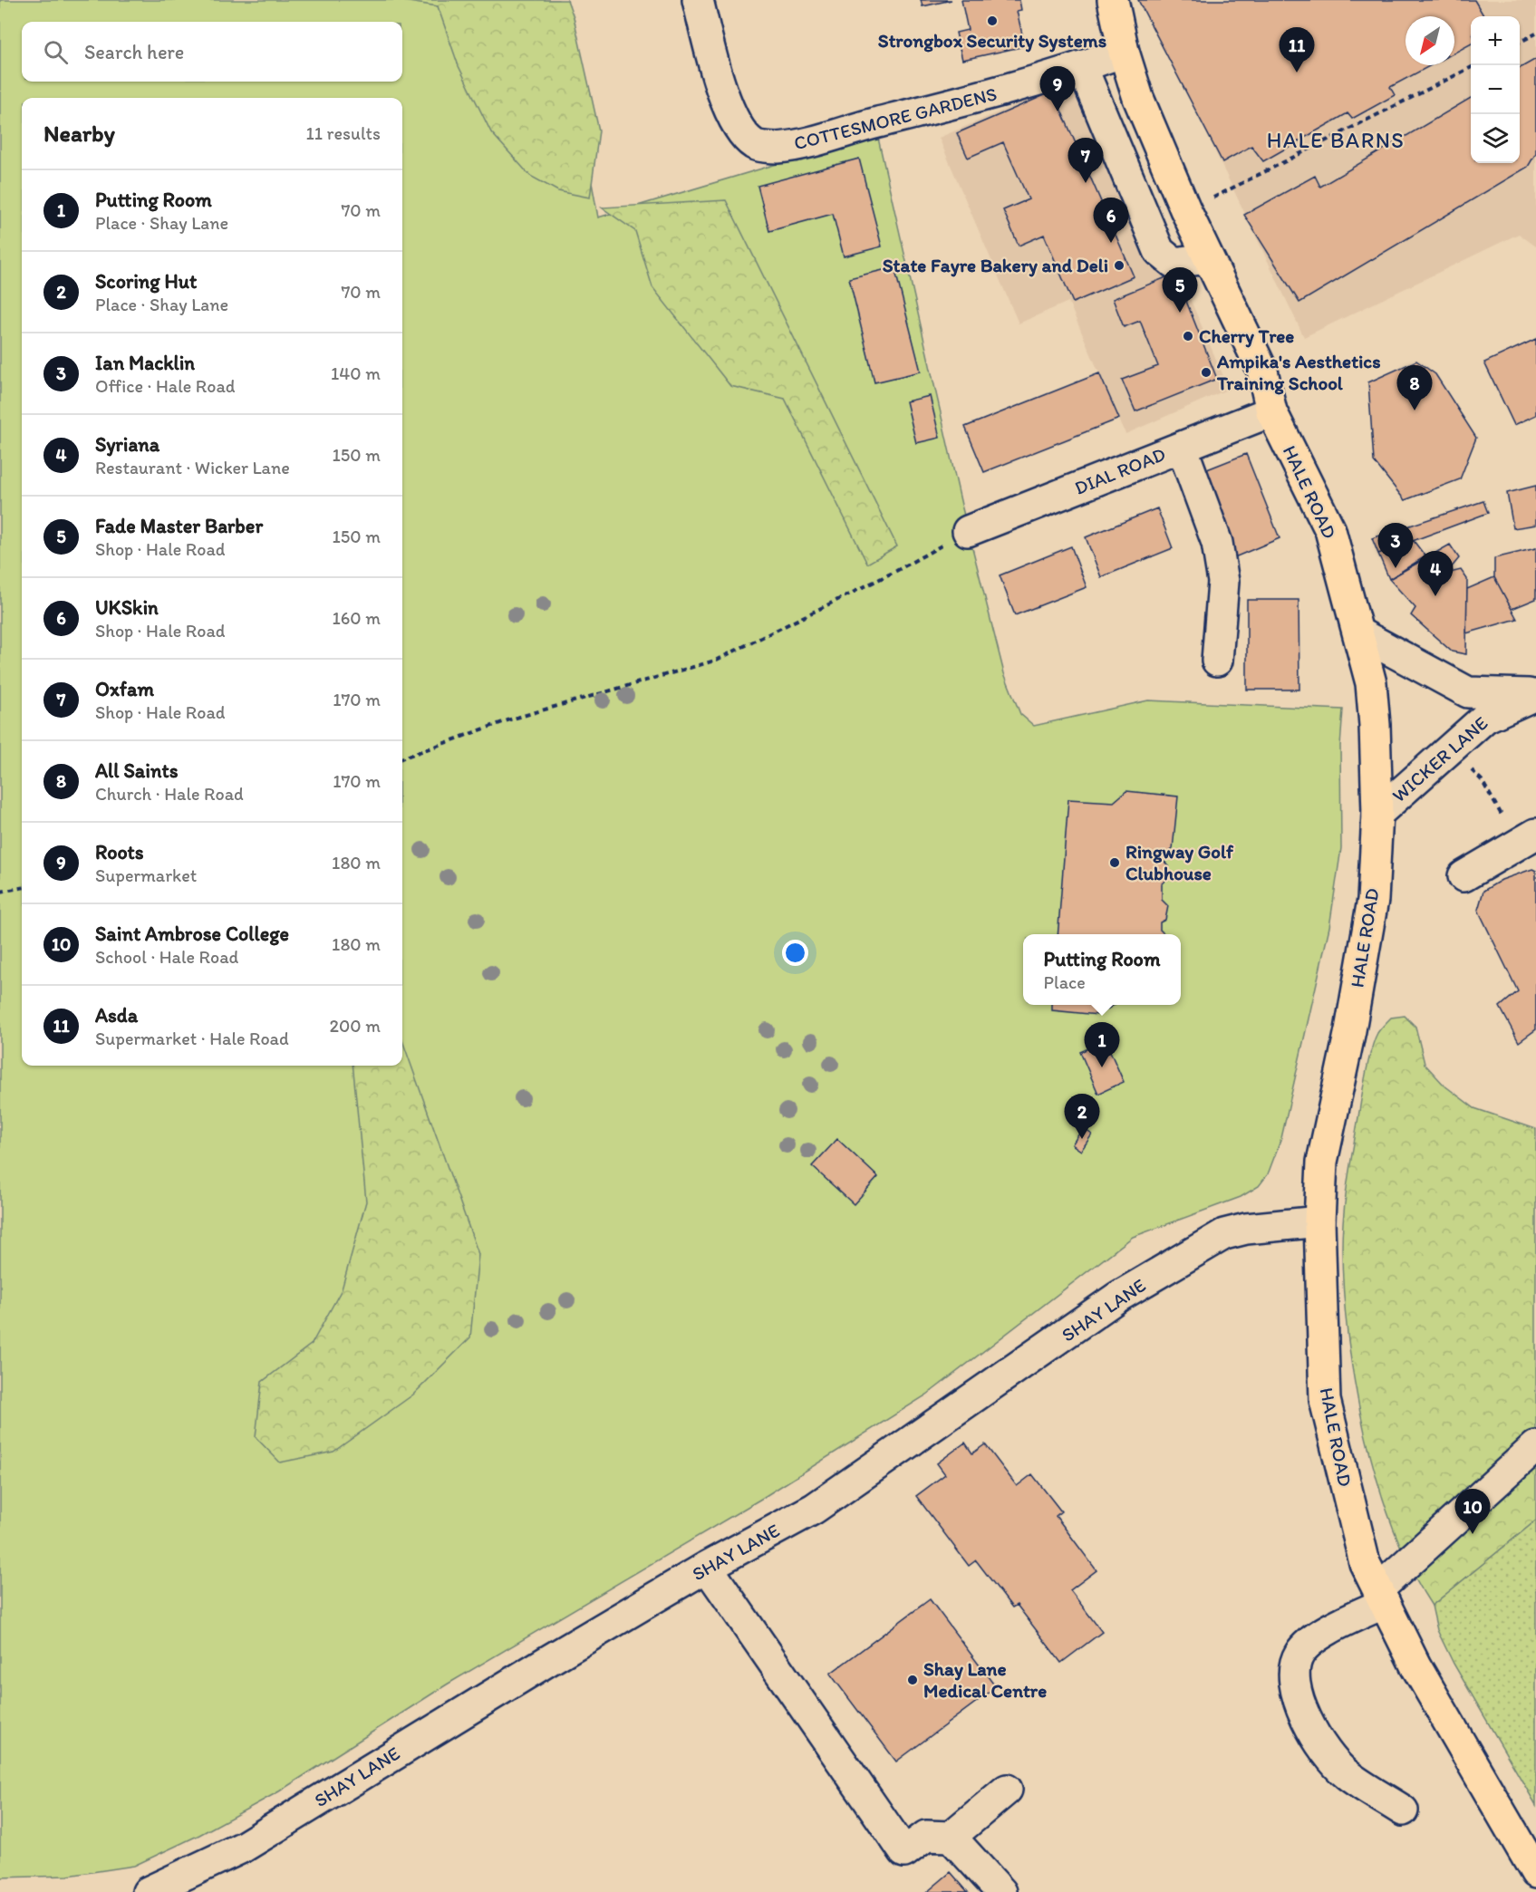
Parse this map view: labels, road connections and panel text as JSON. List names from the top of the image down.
{
  "streets": {
    "main road": ["HALE ROAD"],
    "street": [
      "COTTESMORE GARDENS",
      "DIAL ROAD",
      "WICKER LANE",
      "SHAY LANE"
    ]
  },
  "crossings": [
    ["COTTESMORE GARDENS", "HALE ROAD"],
    ["DIAL ROAD", "HALE ROAD"],
    ["HALE ROAD", "WICKER LANE"],
    ["HALE ROAD", "SHAY LANE"]
  ],
  "districts": ["HALE BARNS"],
  "places": [
    "Strongbox Security Systems",
    "State Fayre Bakery and Deli",
    "Cherry Tree",
    "Ampika's Aesthetics Training School",
    "Ringway Golf Clubhouse",
    "Shay Lane Medical Centre"
  ],
  "north": "bottom left",
  "page": {
    "map_buttons": ["+", "−"],
    "search": "Search here",
    "pins": [
      "11",
      "9",
      "7",
      "6",
      "5",
      "8",
      "3",
      "4",
      "1",
      "2",
      "10"
    ],
    "heading": ["Nearby", "11 results"],
    "list": [
      {
        "mark": "1",
        "name": "Putting Room",
        "note": "Place · Shay Lane",
        "value": "70 m"
      },
      {
        "mark": "2",
        "name": "Scoring Hut",
        "note": "Place · Shay Lane",
        "value": "70 m"
      },
      {
        "mark": "3",
        "name": "Ian Macklin",
        "note": "Office · Hale Road",
        "value": "140 m"
      },
      {
        "mark": "4",
        "name": "Syriana",
        "note": "Restaurant · Wicker Lane",
        "value": "150 m"
      },
      {
        "mark": "5",
        "name": "Fade Master Barber",
        "note": "Shop · Hale Road",
        "value": "150 m"
      },
      {
        "mark": "6",
        "name": "UKSkin",
        "note": "Shop · Hale Road",
        "value": "160 m"
      },
      {
        "mark": "7",
        "name": "Oxfam",
        "note": "Shop · Hale Road",
        "value": "170 m"
      },
      {
        "mark": "8",
        "name": "All Saints",
        "note": "Church · Hale Road",
        "value": "170 m"
      },
      {
        "mark": "9",
        "name": "Roots",
        "note": "Supermarket",
        "value": "180 m"
      },
      {
        "mark": "10",
        "name": "Saint Ambrose College",
        "note": "School · Hale Road",
        "value": "180 m"
      },
      {
        "mark": "11",
        "name": "Asda",
        "note": "Supermarket · Hale Road",
        "value": "200 m"
      }
    ],
    "popup": ["Putting Room", "Place"]
  }
}
